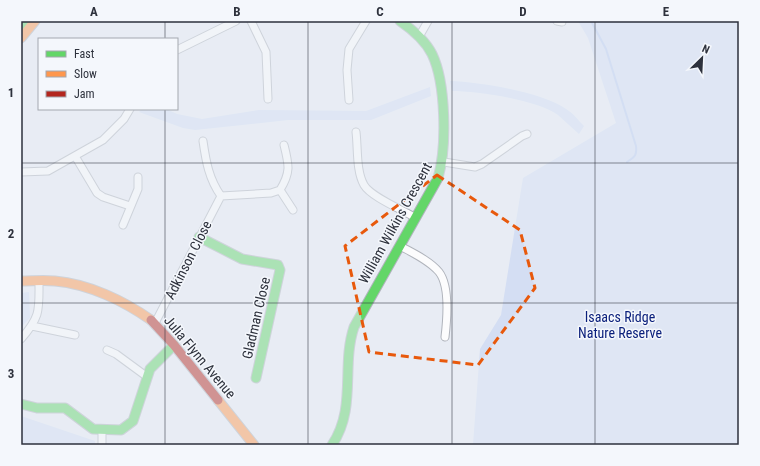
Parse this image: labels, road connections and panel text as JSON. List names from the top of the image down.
{
  "streets": {
    "street": [
      "William Wilkins Crescent",
      "Adkinson Close",
      "Gladman Close",
      "Julia Flynn Avenue"
    ]
  },
  "crossings": [
    ["Adkinson Close", "Gladman Close"],
    ["Adkinson Close", "Julia Flynn Avenue"]
  ],
  "parks": ["Isaacs Ridge Nature Reserve"],
  "legend": ["Fast", "Slow", "Jam"],
  "north": "top right",
  "grid": {
    "columns": [
      "A",
      "B",
      "C",
      "D",
      "E"
    ],
    "rows": ["1", "2", "3"]
  }
}
